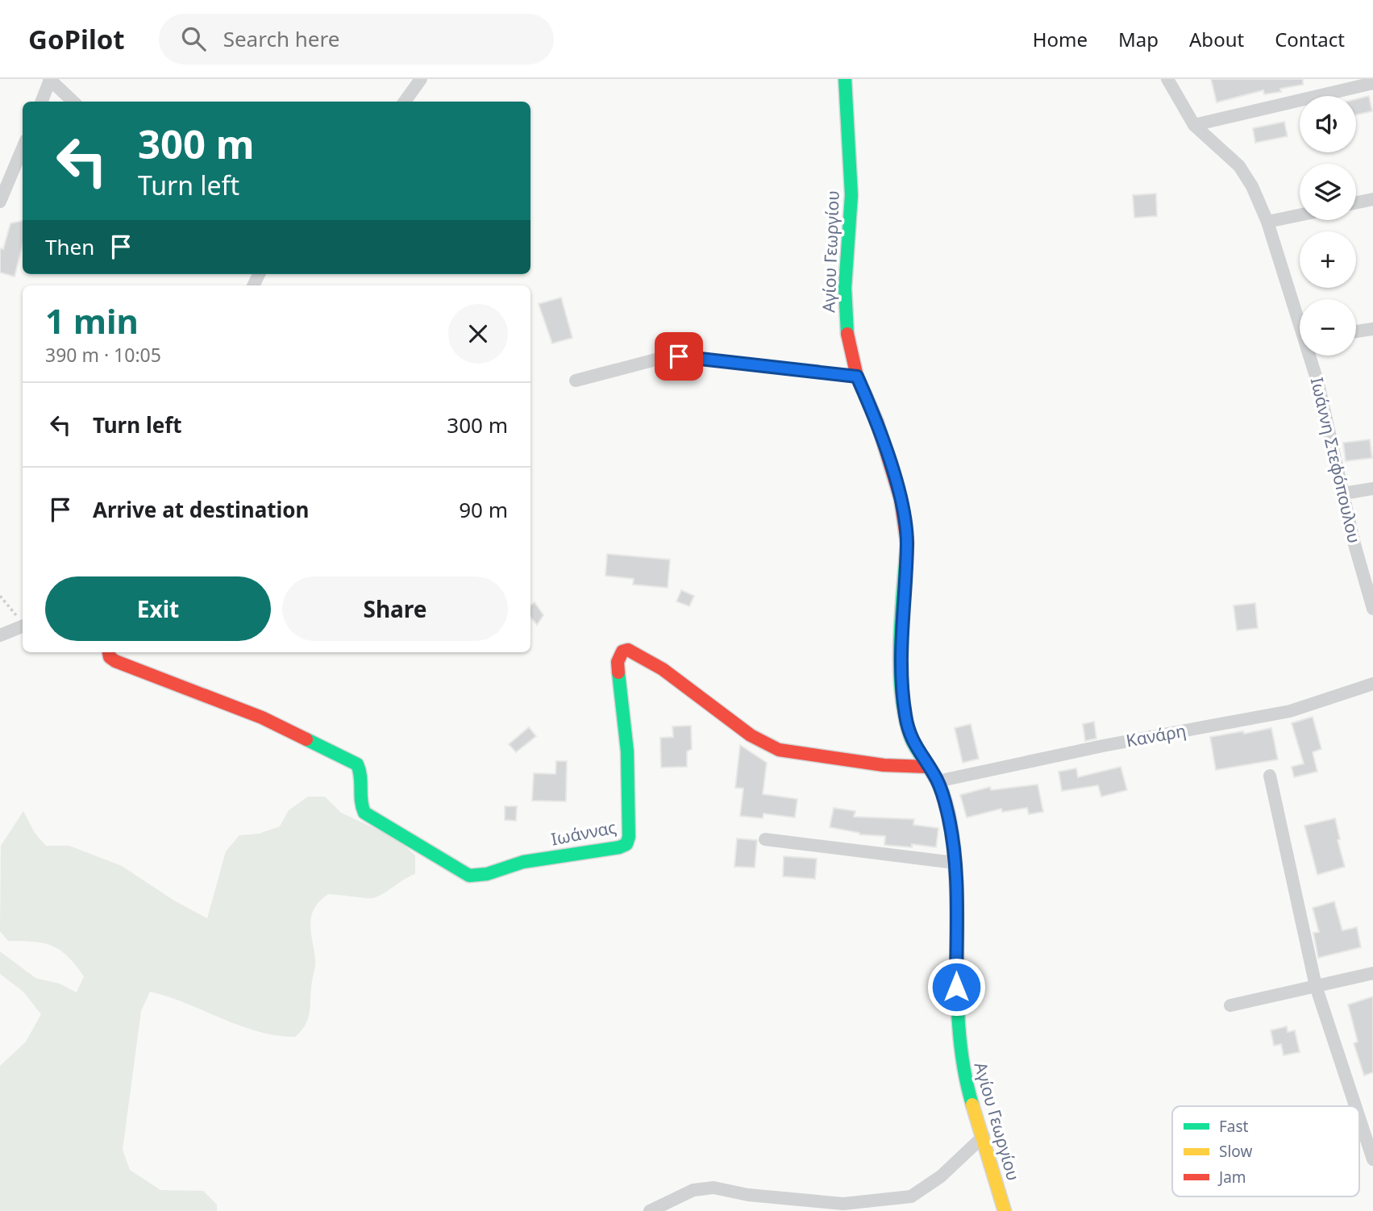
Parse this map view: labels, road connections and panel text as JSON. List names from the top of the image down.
{
  "streets": {
    "street": [
      "Αγίου Γεωργίου",
      "Ιωάννη Στεφόπουλου",
      "Κανάρη",
      "Ιωάννας"
    ]
  },
  "crossings": [
    ["Αγίου Γεωργίου", "Κανάρη"],
    ["Αγίου Γεωργίου", "Ιωάννας"]
  ],
  "legend": ["Fast", "Slow", "Jam"],
  "page": {
    "header": "GoPilot",
    "search": "Search here",
    "nav": [
      "Home",
      "Map",
      "About",
      "Contact"
    ],
    "map_buttons": ["+", "−"],
    "turn": ["300 m", "Turn left"],
    "then": "Then",
    "heading": ["1 min", "390 m · 10:05"],
    "list": [
      {
        "name": "Turn left",
        "value": "300 m"
      },
      {
        "name": "Arrive at destination",
        "value": "90 m"
      }
    ],
    "buttons": ["Exit", "Share"]
  }
}
